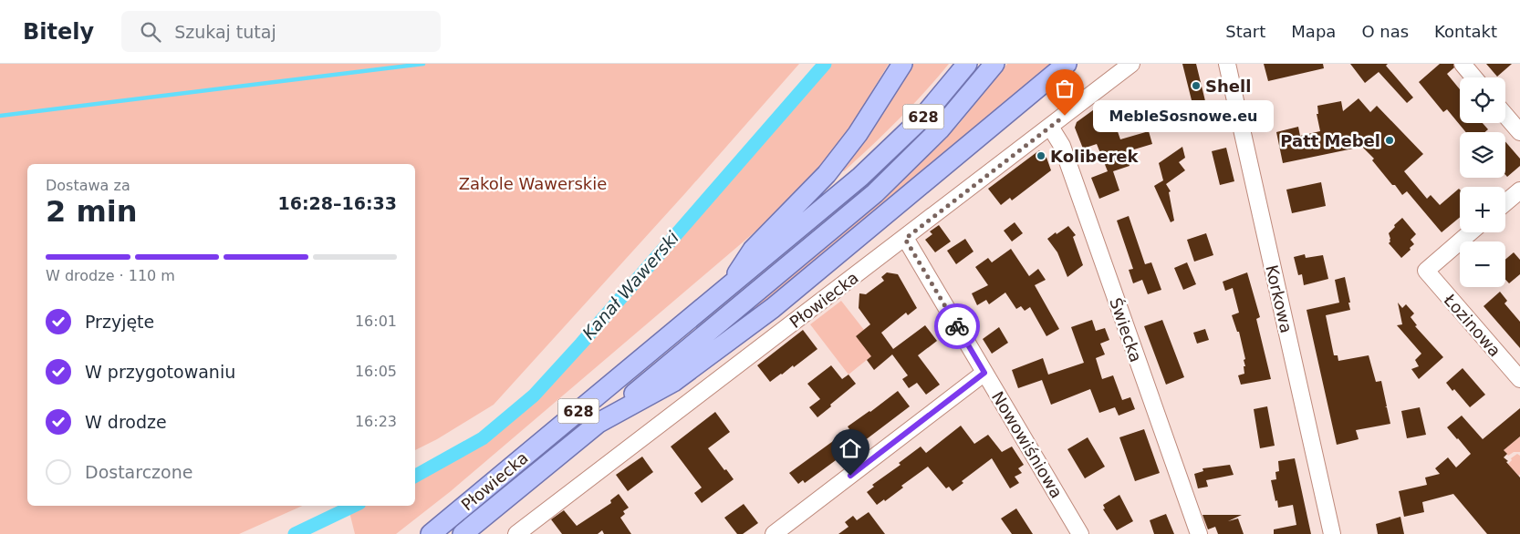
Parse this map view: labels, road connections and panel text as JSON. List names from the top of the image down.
{
  "streets": {
    "main road": ["628", "Płowiecka"],
    "street": [
      "Korkowa",
      "Łozinowa",
      "Świecka",
      "Nowowiśniowa"
    ]
  },
  "crossings": [
    ["628", "Płowiecka"],
    ["Płowiecka", "Świecka"],
    ["Płowiecka", "Nowowiśniowa"]
  ],
  "water": ["Kanał Wawerski"],
  "parks": ["Zakole Wawerskie"],
  "places": [
    "Shell",
    "MebleSosnowe.eu",
    "Patt Mebel",
    "Koliberek"
  ],
  "page": {
    "header": "Bitely",
    "search": "Szukaj tutaj",
    "nav": [
      "Start",
      "Mapa",
      "O nas",
      "Kontakt"
    ],
    "map_buttons": ["+", "−"],
    "bubble": "MebleSosnowe.eu",
    "heading": ["2 min", "Dostawa za", "16:28–16:33"],
    "bar": "W drodze · 110 m",
    "list": [
      ["Przyjęte", "16:01"],
      ["W przygotowaniu", "16:05"],
      ["W drodze", "16:23"],
      "Dostarczone"
    ]
  }
}
